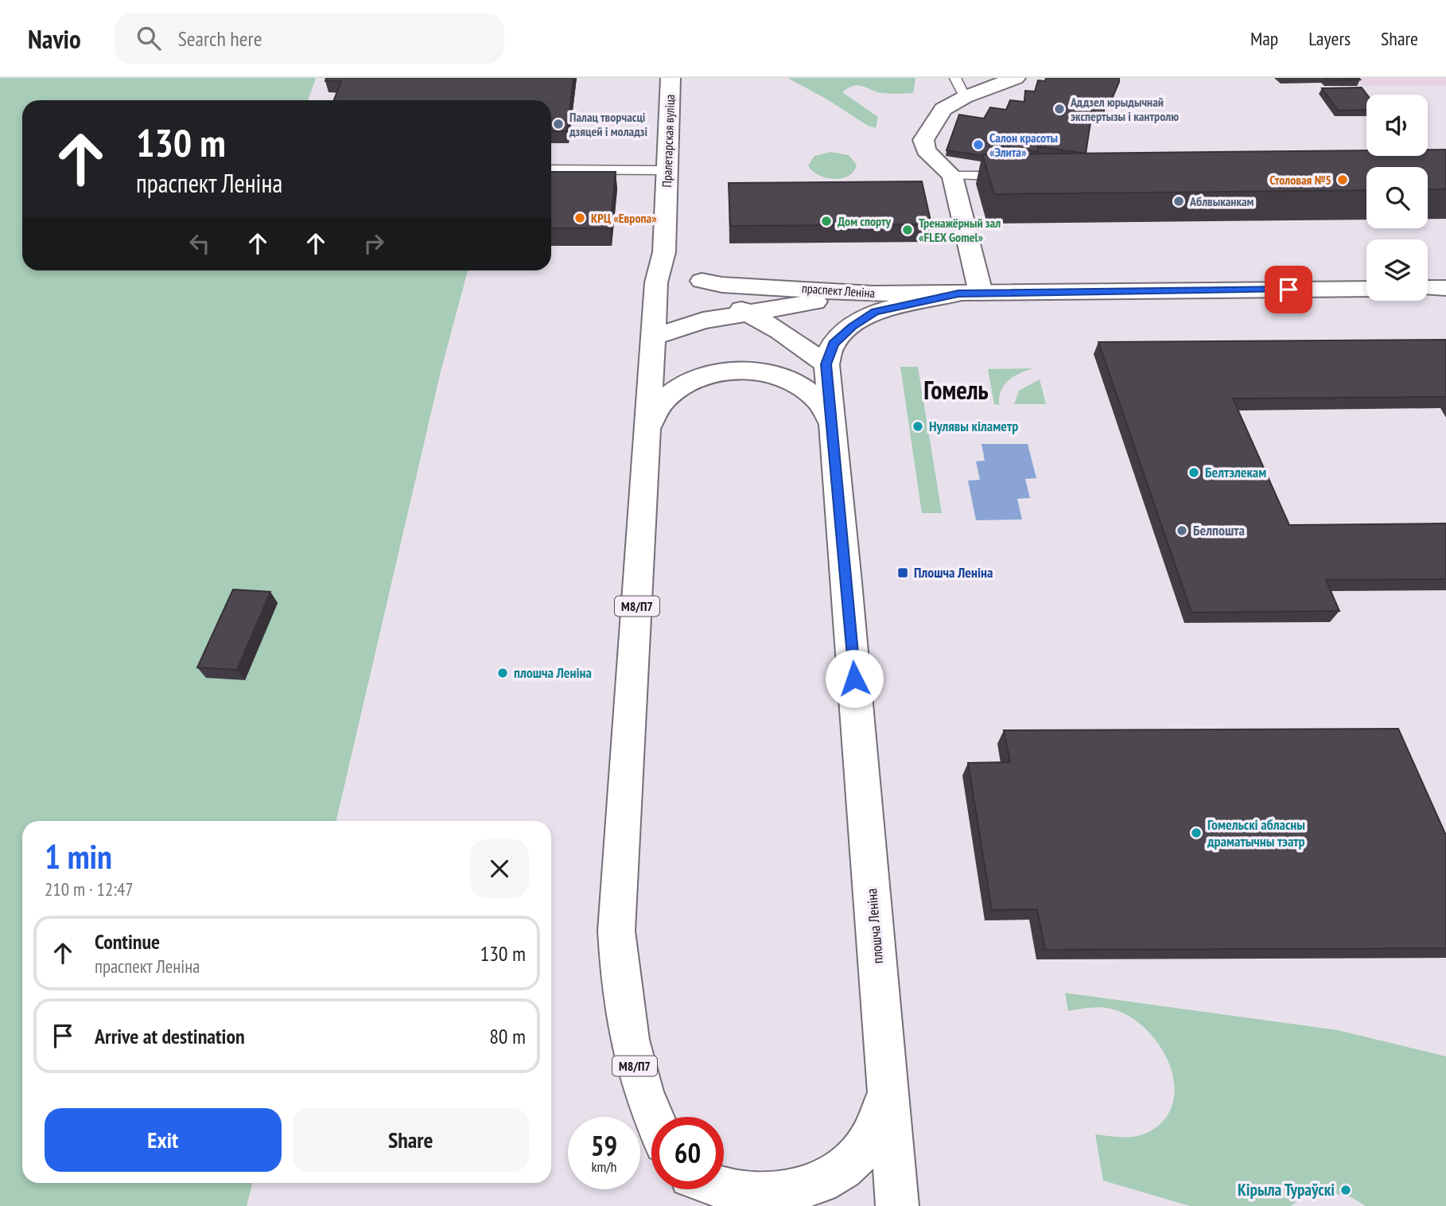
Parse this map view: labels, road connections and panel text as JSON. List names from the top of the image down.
{
  "streets": {
    "main road": [
      "Пралетарская вуліца",
      "праспект Леніна",
      "М8/П7",
      "плошча Леніна"
    ]
  },
  "crossings": [
    ["Пралетарская вуліца", "плошча Леніна"]
  ],
  "districts": ["Гомель"],
  "places": {
    "other": [
      "Аддзел юрыдычнай экспертызы і кантролю",
      "Палац творчасці дзяцей і моладзі",
      "Салон красоты «Элита»",
      "Столовая №5",
      "Аблвыканкам",
      "КРЦ «Европа»",
      "Дом спорту",
      "Тренажёрный зал «FLEX Gomel»",
      "Нулявы кіламетр",
      "Белтэлекам",
      "Белпошта",
      "плошча Леніна",
      "Гомельскі абласны драматычны тэатр",
      "Кірыла Тураўскі"
    ],
    "transit": ["Плошча Леніна"]
  },
  "page": {
    "header": "Navio",
    "search": "Search here",
    "nav": ["Map", "Layers", "Share"],
    "turn": ["130 m", "праспект Леніна"],
    "heading": ["1 min", "210 m · 12:47"],
    "list": [
      {
        "name": "Continue",
        "note": "праспект Леніна",
        "value": "130 m"
      },
      {
        "name": "Arrive at destination",
        "value": "80 m"
      }
    ],
    "buttons": ["Exit", "Share"],
    "speed": "59 km/h",
    "limit": "60"
  }
}
